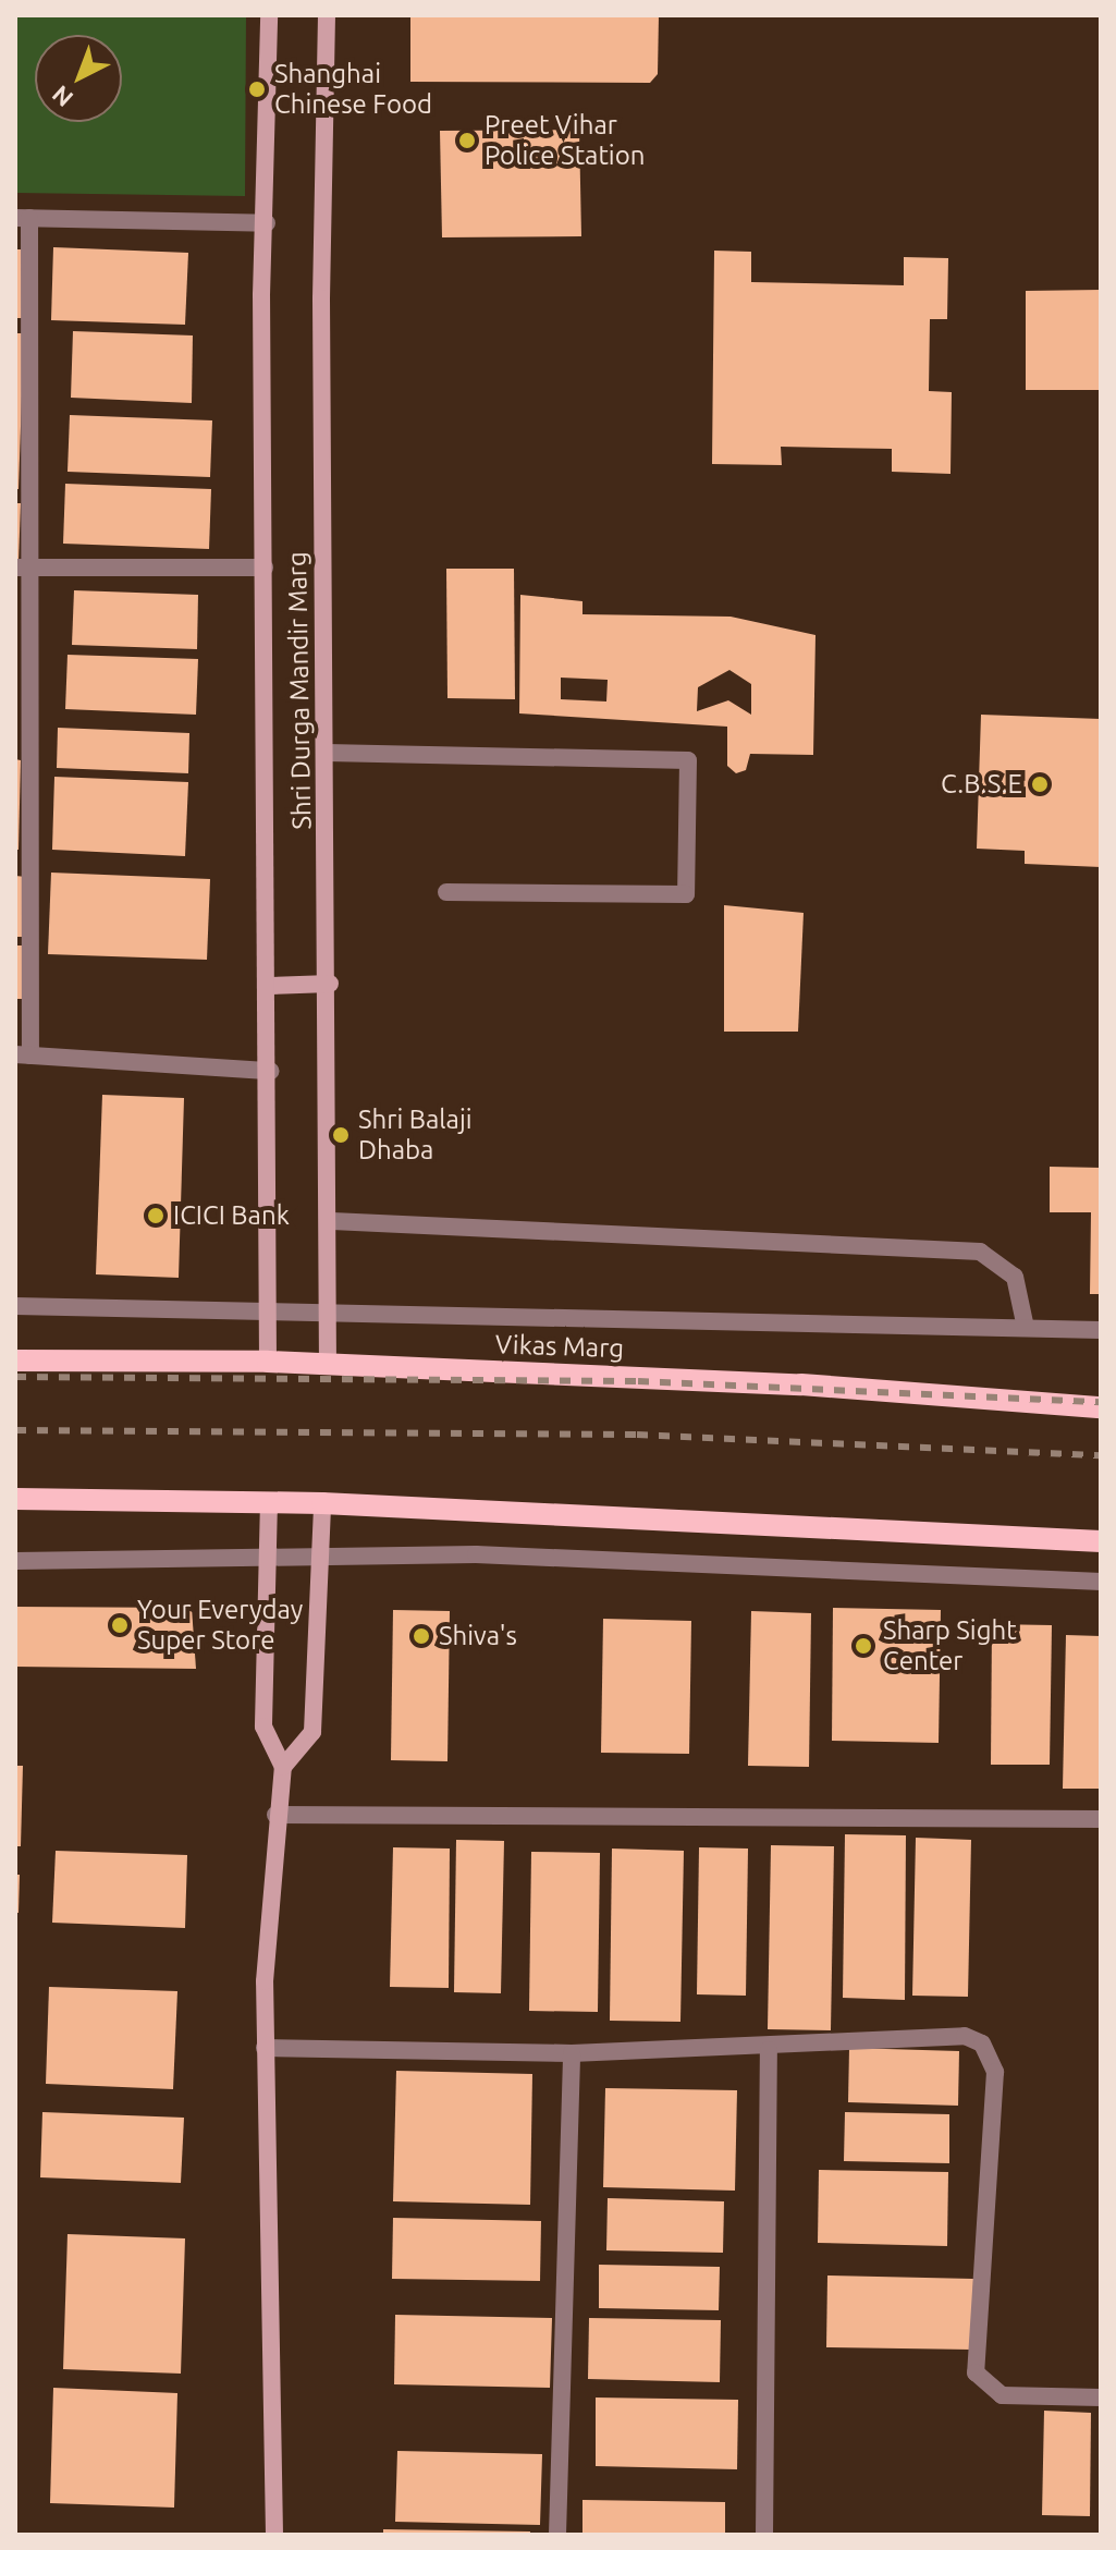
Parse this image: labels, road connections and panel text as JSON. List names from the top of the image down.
{
  "streets": {
    "main road": ["Vikas Marg"],
    "street": ["Shri Durga Mandir Marg"]
  },
  "crossings": [
    ["Shri Durga Mandir Marg", "Vikas Marg"]
  ],
  "places": [
    "Shanghai Chinese Food",
    "Preet Vihar Police Station",
    "C.B.S.E",
    "Shri Balaji Dhaba",
    "ICICI Bank",
    "Your Everyday Super Store",
    "Shiva's",
    "Sharp Sight Center"
  ],
  "north": "bottom left"
}
